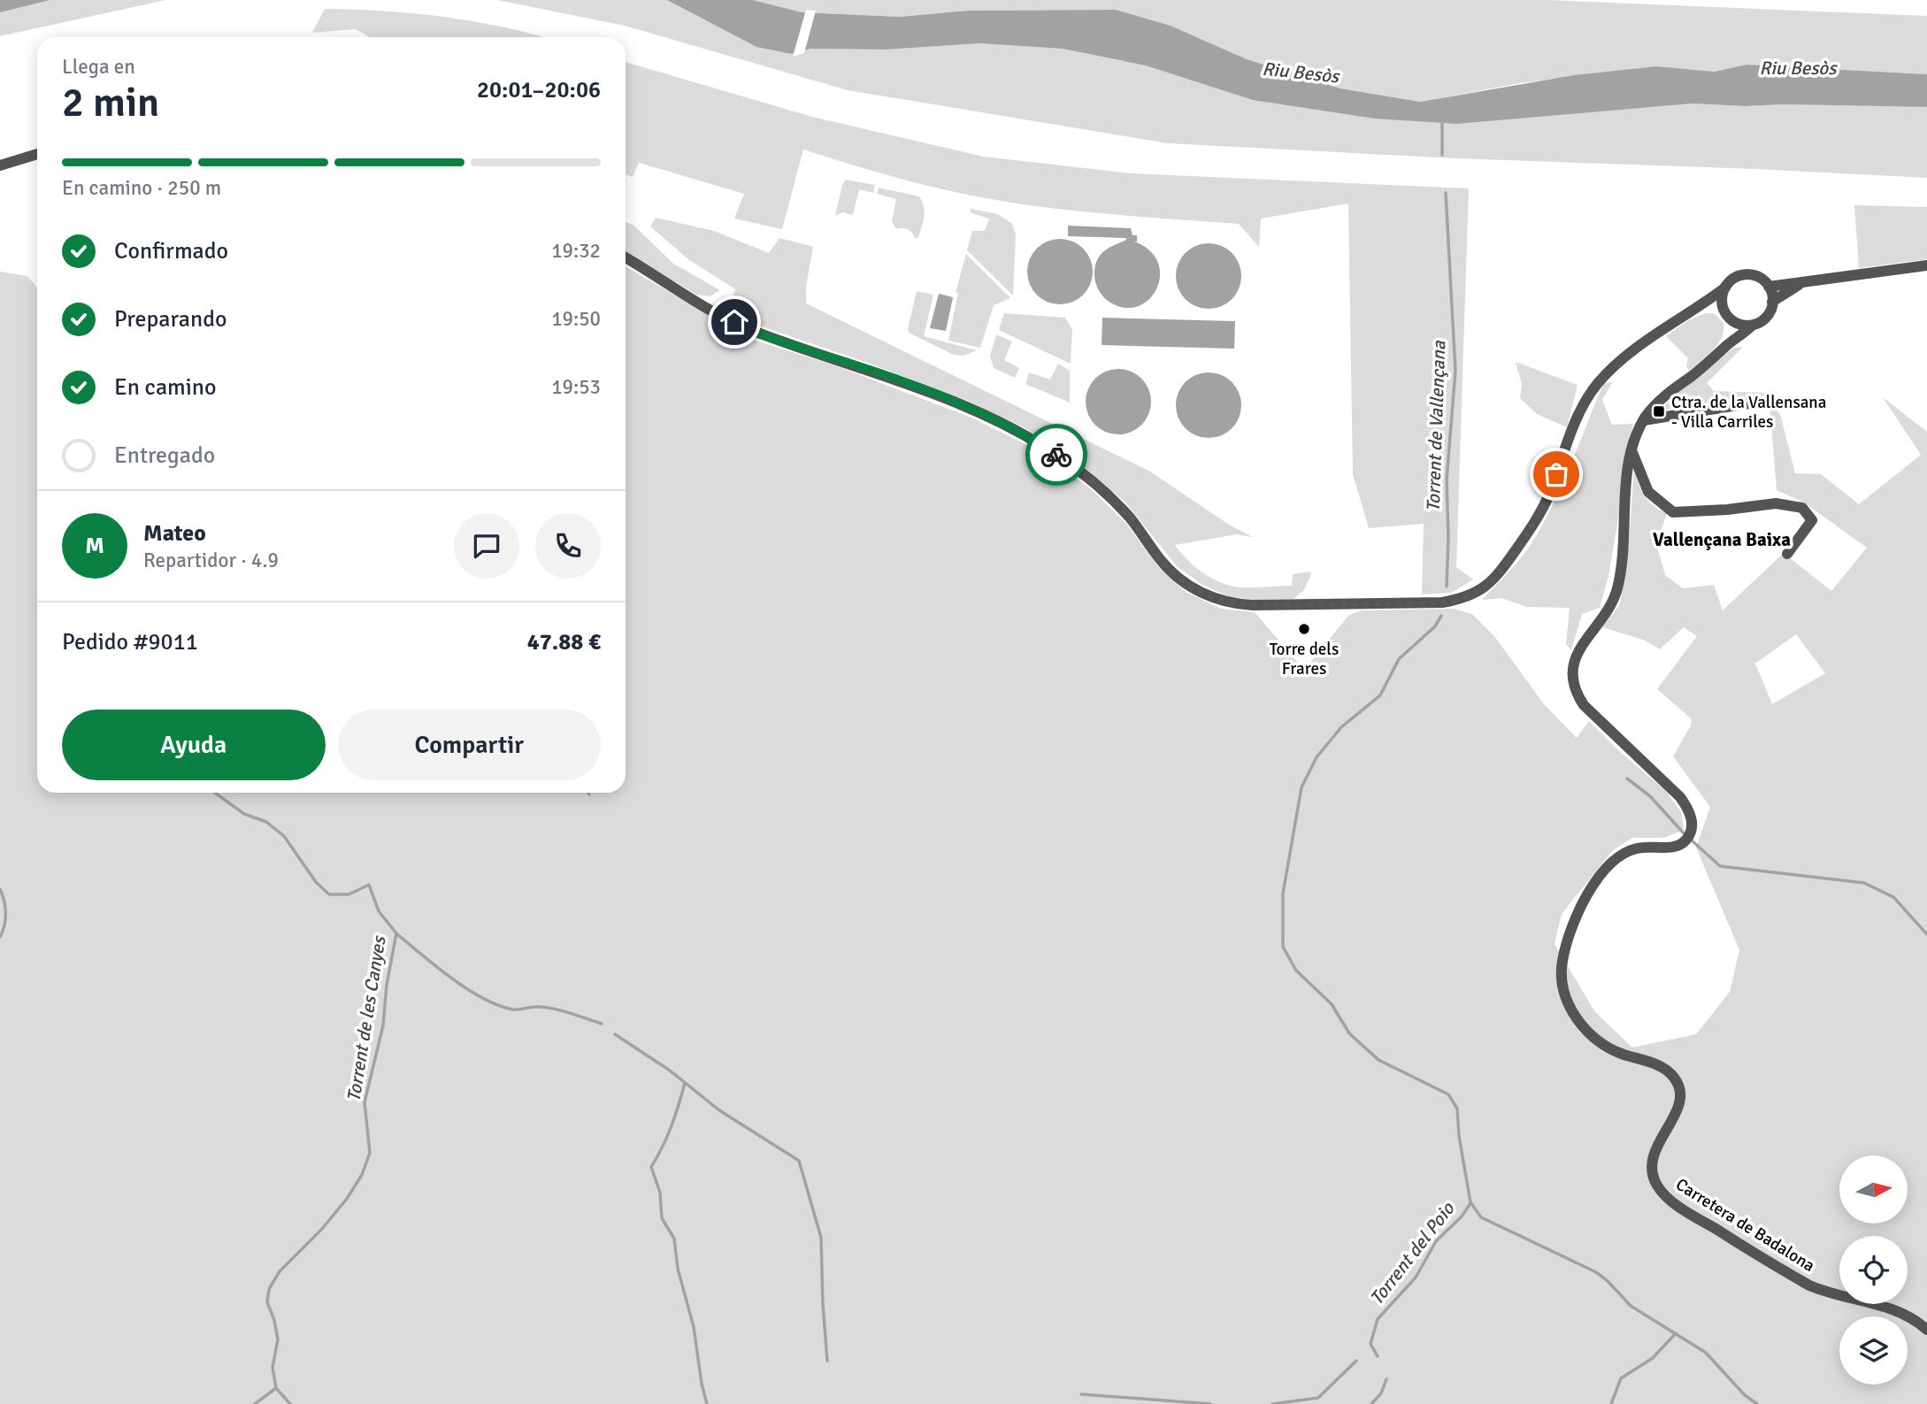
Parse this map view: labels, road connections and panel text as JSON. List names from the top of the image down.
{
  "streets": {
    "street": ["Carretera de Badalona"]
  },
  "districts": ["Vallençana Baixa"],
  "water": [
    "Riu Besòs",
    "Torrent de Vallençana",
    "Torrent de les Canyes",
    "Torrent del Poio"
  ],
  "places": {
    "transit": ["Ctra. de la Vallensana - Villa Carriles"],
    "other": ["Torre dels Frares"]
  },
  "north": "right",
  "page": {
    "heading": ["2 min", "Llega en", "20:01–20:06"],
    "panel": [
      "Mateo",
      "Repartidor · 4.9",
      "Pedido #9011",
      "47.88 €"
    ],
    "bar": "En camino · 250 m",
    "list": [
      ["Confirmado", "19:32"],
      ["Preparando", "19:50"],
      ["En camino", "19:53"],
      "Entregado"
    ],
    "round": "M",
    "buttons": ["Ayuda", "Compartir"]
  }
}
